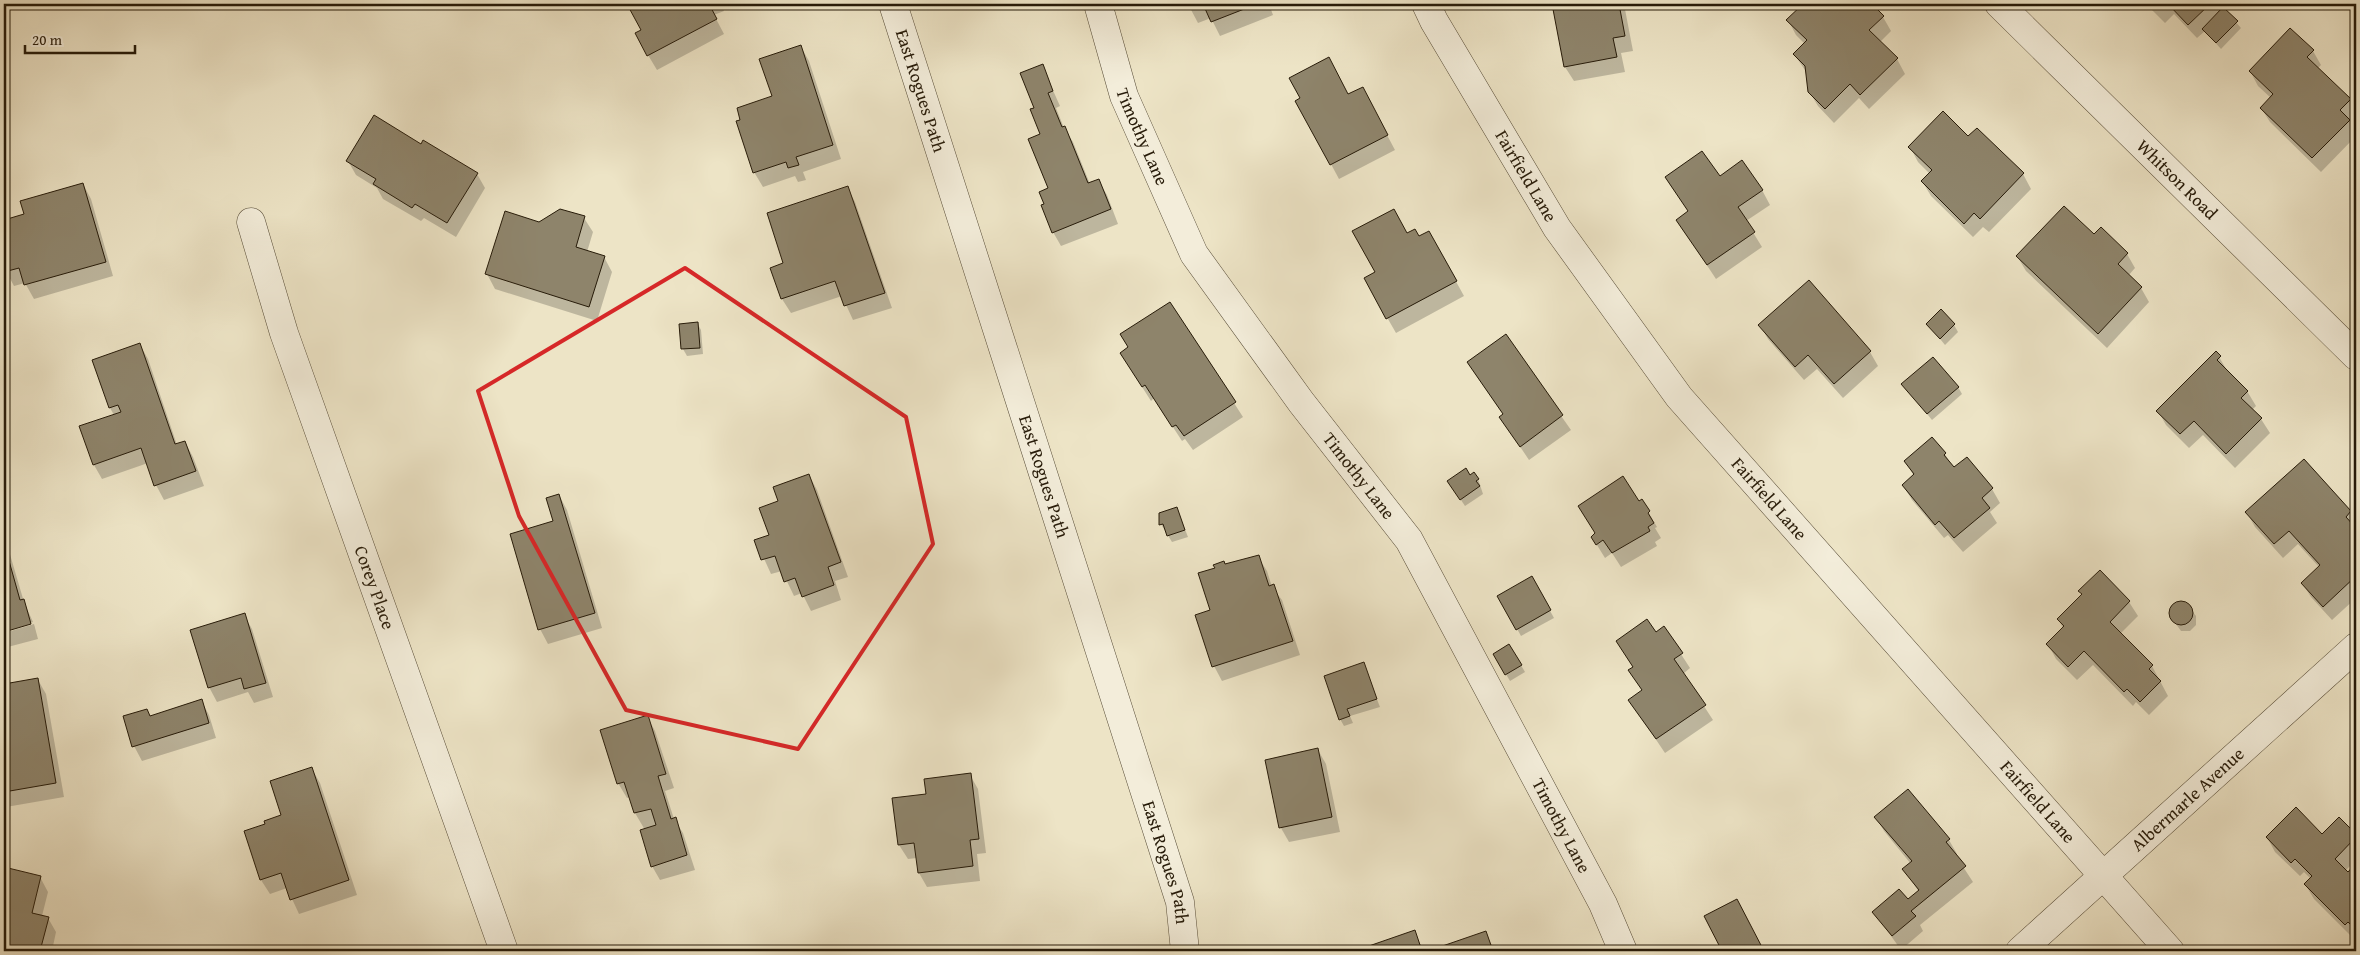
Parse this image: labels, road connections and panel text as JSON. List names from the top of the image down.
{
  "streets": {
    "street": [
      "East Rogues Path",
      "Timothy Lane",
      "Fairfield Lane",
      "Whitson Road",
      "Corey Place",
      "Albermarle Avenue"
    ]
  },
  "crossings": [
    ["Fairfield Lane", "Albermarle Avenue"]
  ],
  "scale_bar": "20 m"
}
